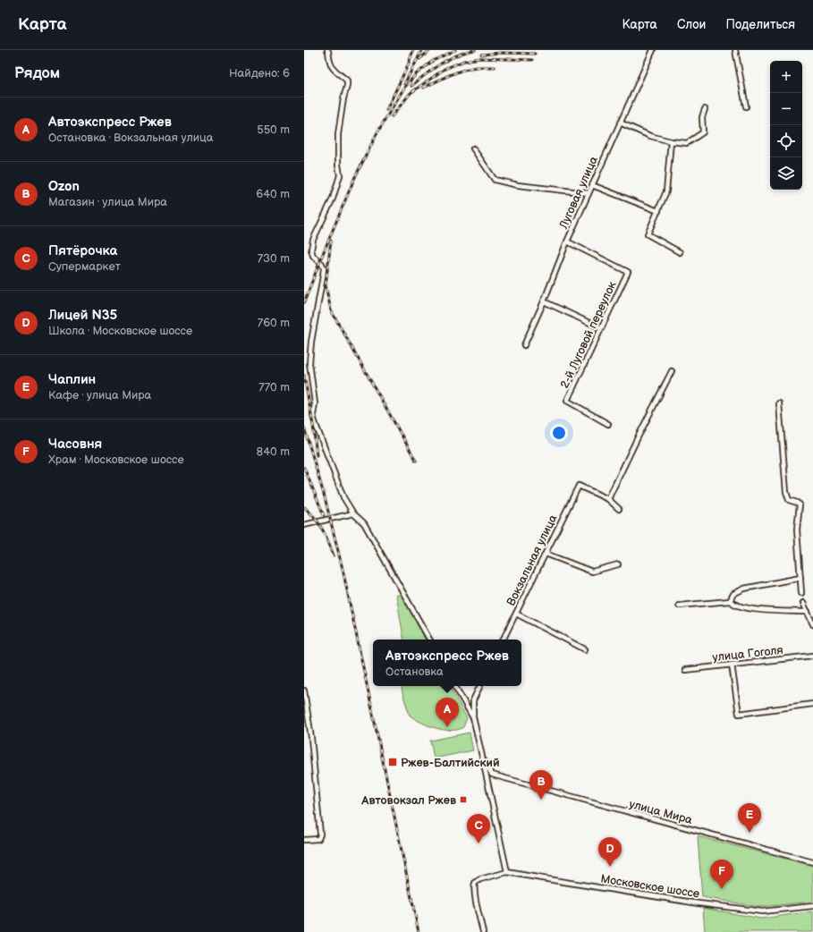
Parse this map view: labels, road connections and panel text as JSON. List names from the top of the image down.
{
  "streets": {
    "street": [
      "Луговая улица",
      "2-й Луговой переулок",
      "Вокзальная улица",
      "улица Гоголя",
      "улица Мира",
      "Московское шоссе"
    ]
  },
  "crossings": [
    ["Луговая улица", "2-й Луговой переулок"]
  ],
  "places": {
    "transit": ["Ржев-Балтийский", "Автовокзал Ржев"]
  },
  "page": {
    "header": "Карта",
    "nav": ["Карта", "Слои", "Поделиться"],
    "heading": ["Рядом", "Найдено: 6"],
    "map_buttons": ["+", "−"],
    "list": [
      {
        "mark": "A",
        "name": "Автоэкспресс Ржев",
        "note": "Остановка · Вокзальная улица",
        "value": "550 m"
      },
      {
        "mark": "B",
        "name": "Ozon",
        "note": "Магазин · улица Мира",
        "value": "640 m"
      },
      {
        "mark": "C",
        "name": "Пятёрочка",
        "note": "Супермаркет",
        "value": "730 m"
      },
      {
        "mark": "D",
        "name": "Лицей N35",
        "note": "Школа · Московское шоссе",
        "value": "760 m"
      },
      {
        "mark": "E",
        "name": "Чаплин",
        "note": "Кафе · улица Мира",
        "value": "770 m"
      },
      {
        "mark": "F",
        "name": "Часовня",
        "note": "Храм · Московское шоссе",
        "value": "840 m"
      }
    ],
    "popup": ["Автоэкспресс Ржев", "Остановка"],
    "pins": [
      "A",
      "B",
      "E",
      "C",
      "D",
      "F"
    ]
  }
}
